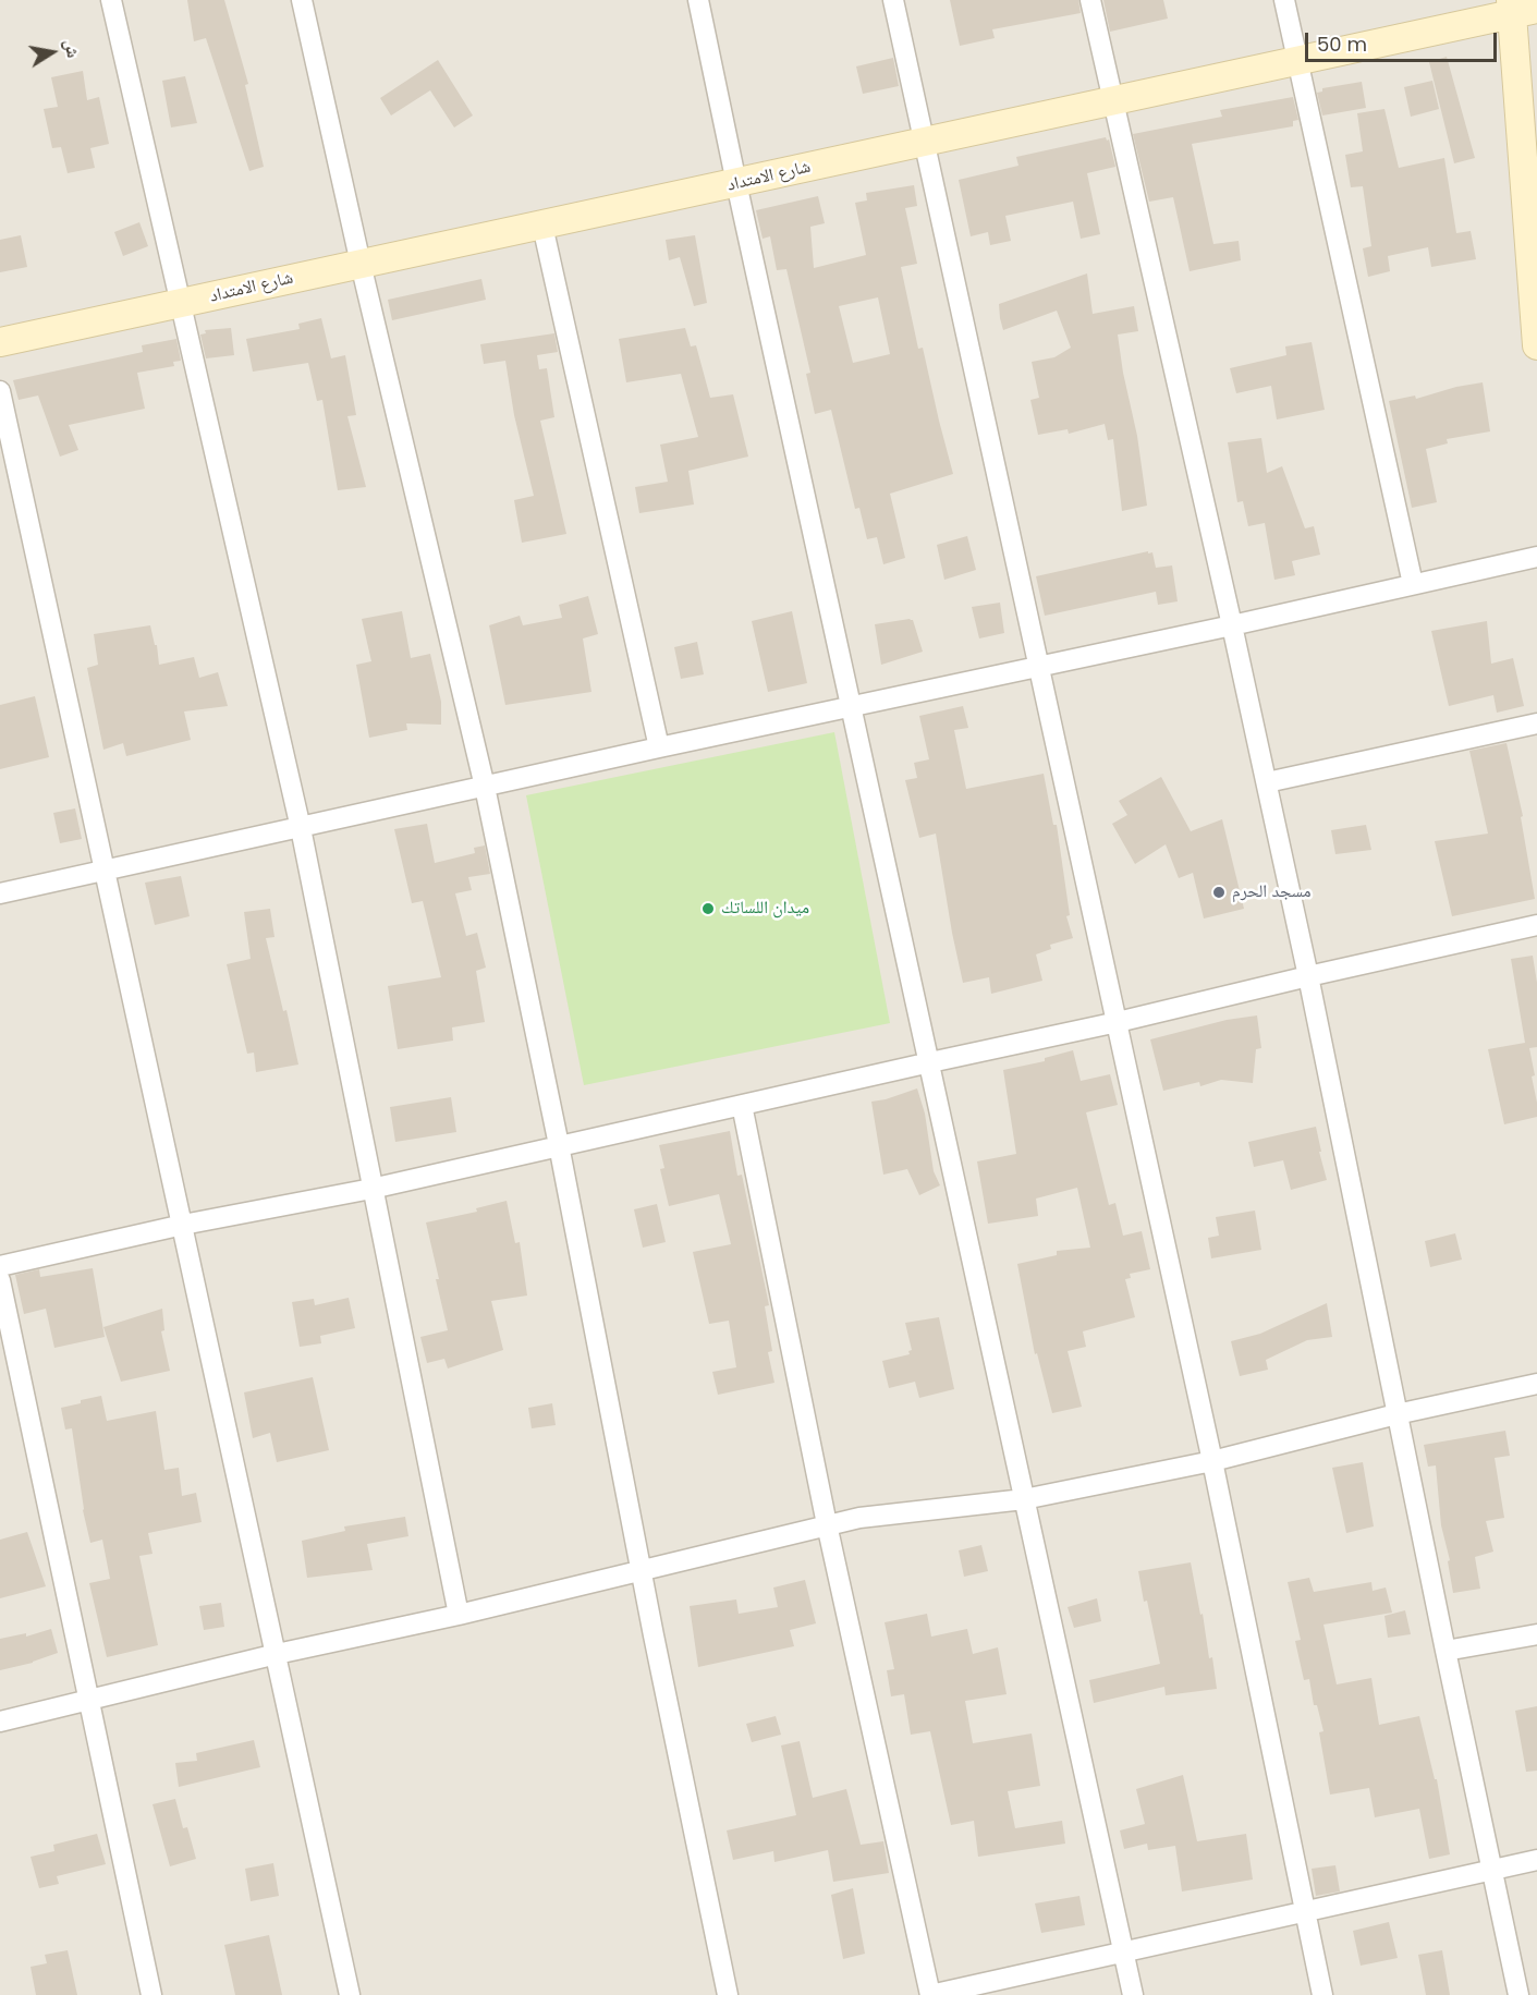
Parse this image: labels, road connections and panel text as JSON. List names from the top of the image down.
{
  "streets": {
    "street": ["شارع الامتداد"]
  },
  "places": ["مسجد الحرم", "ميدان اللساتك"],
  "scale_bar": "50 m",
  "north": "right"
}
